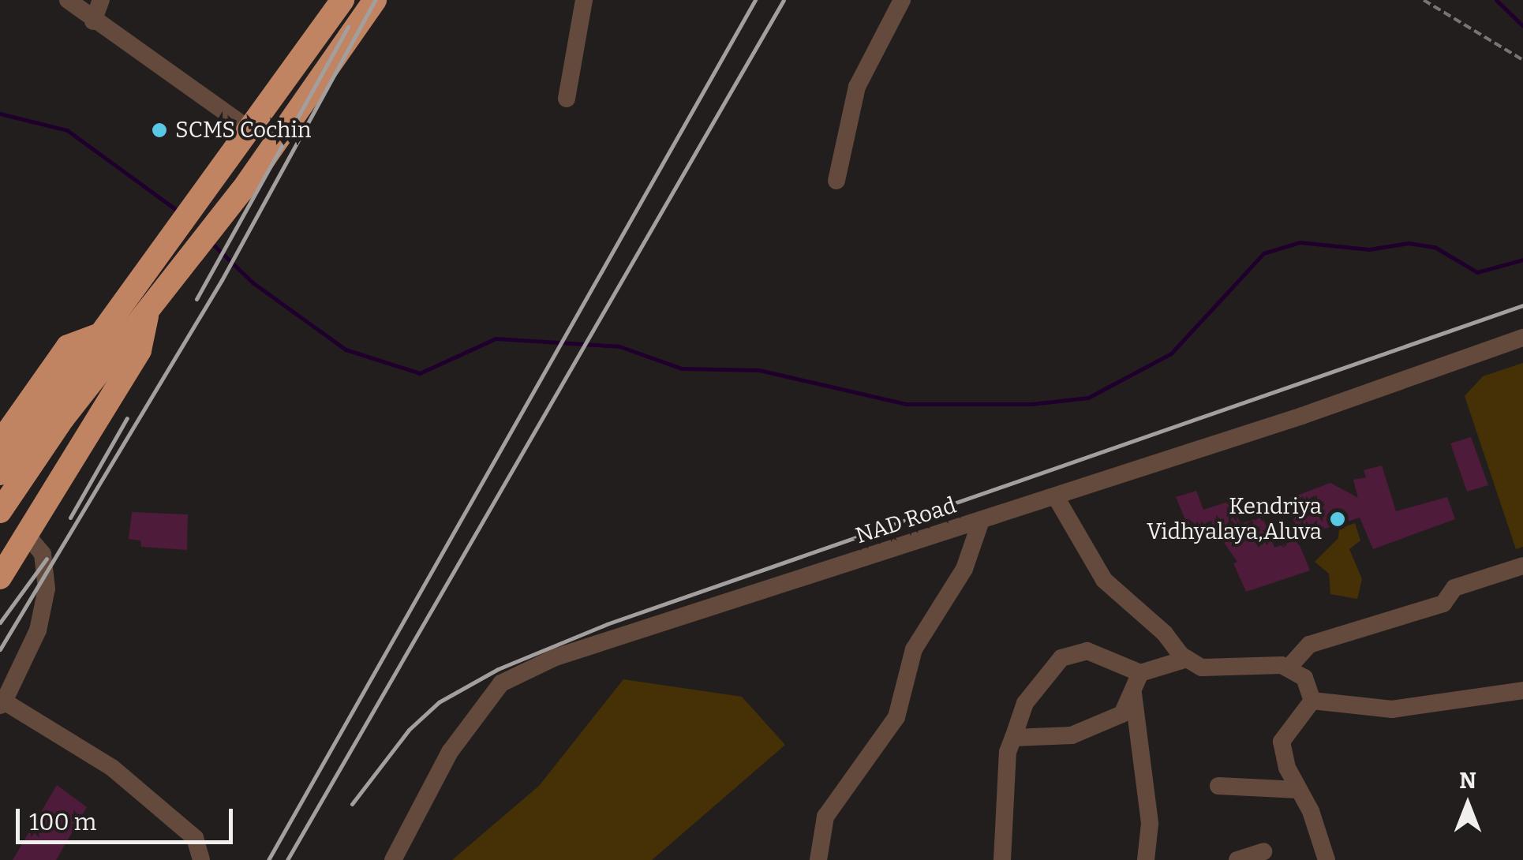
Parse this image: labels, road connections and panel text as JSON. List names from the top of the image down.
{
  "streets": {
    "street": ["NAD Road"]
  },
  "places": ["SCMS Cochin", "Kendriya Vidhyalaya,Aluva"],
  "scale_bar": "100 m",
  "north": "top"
}
